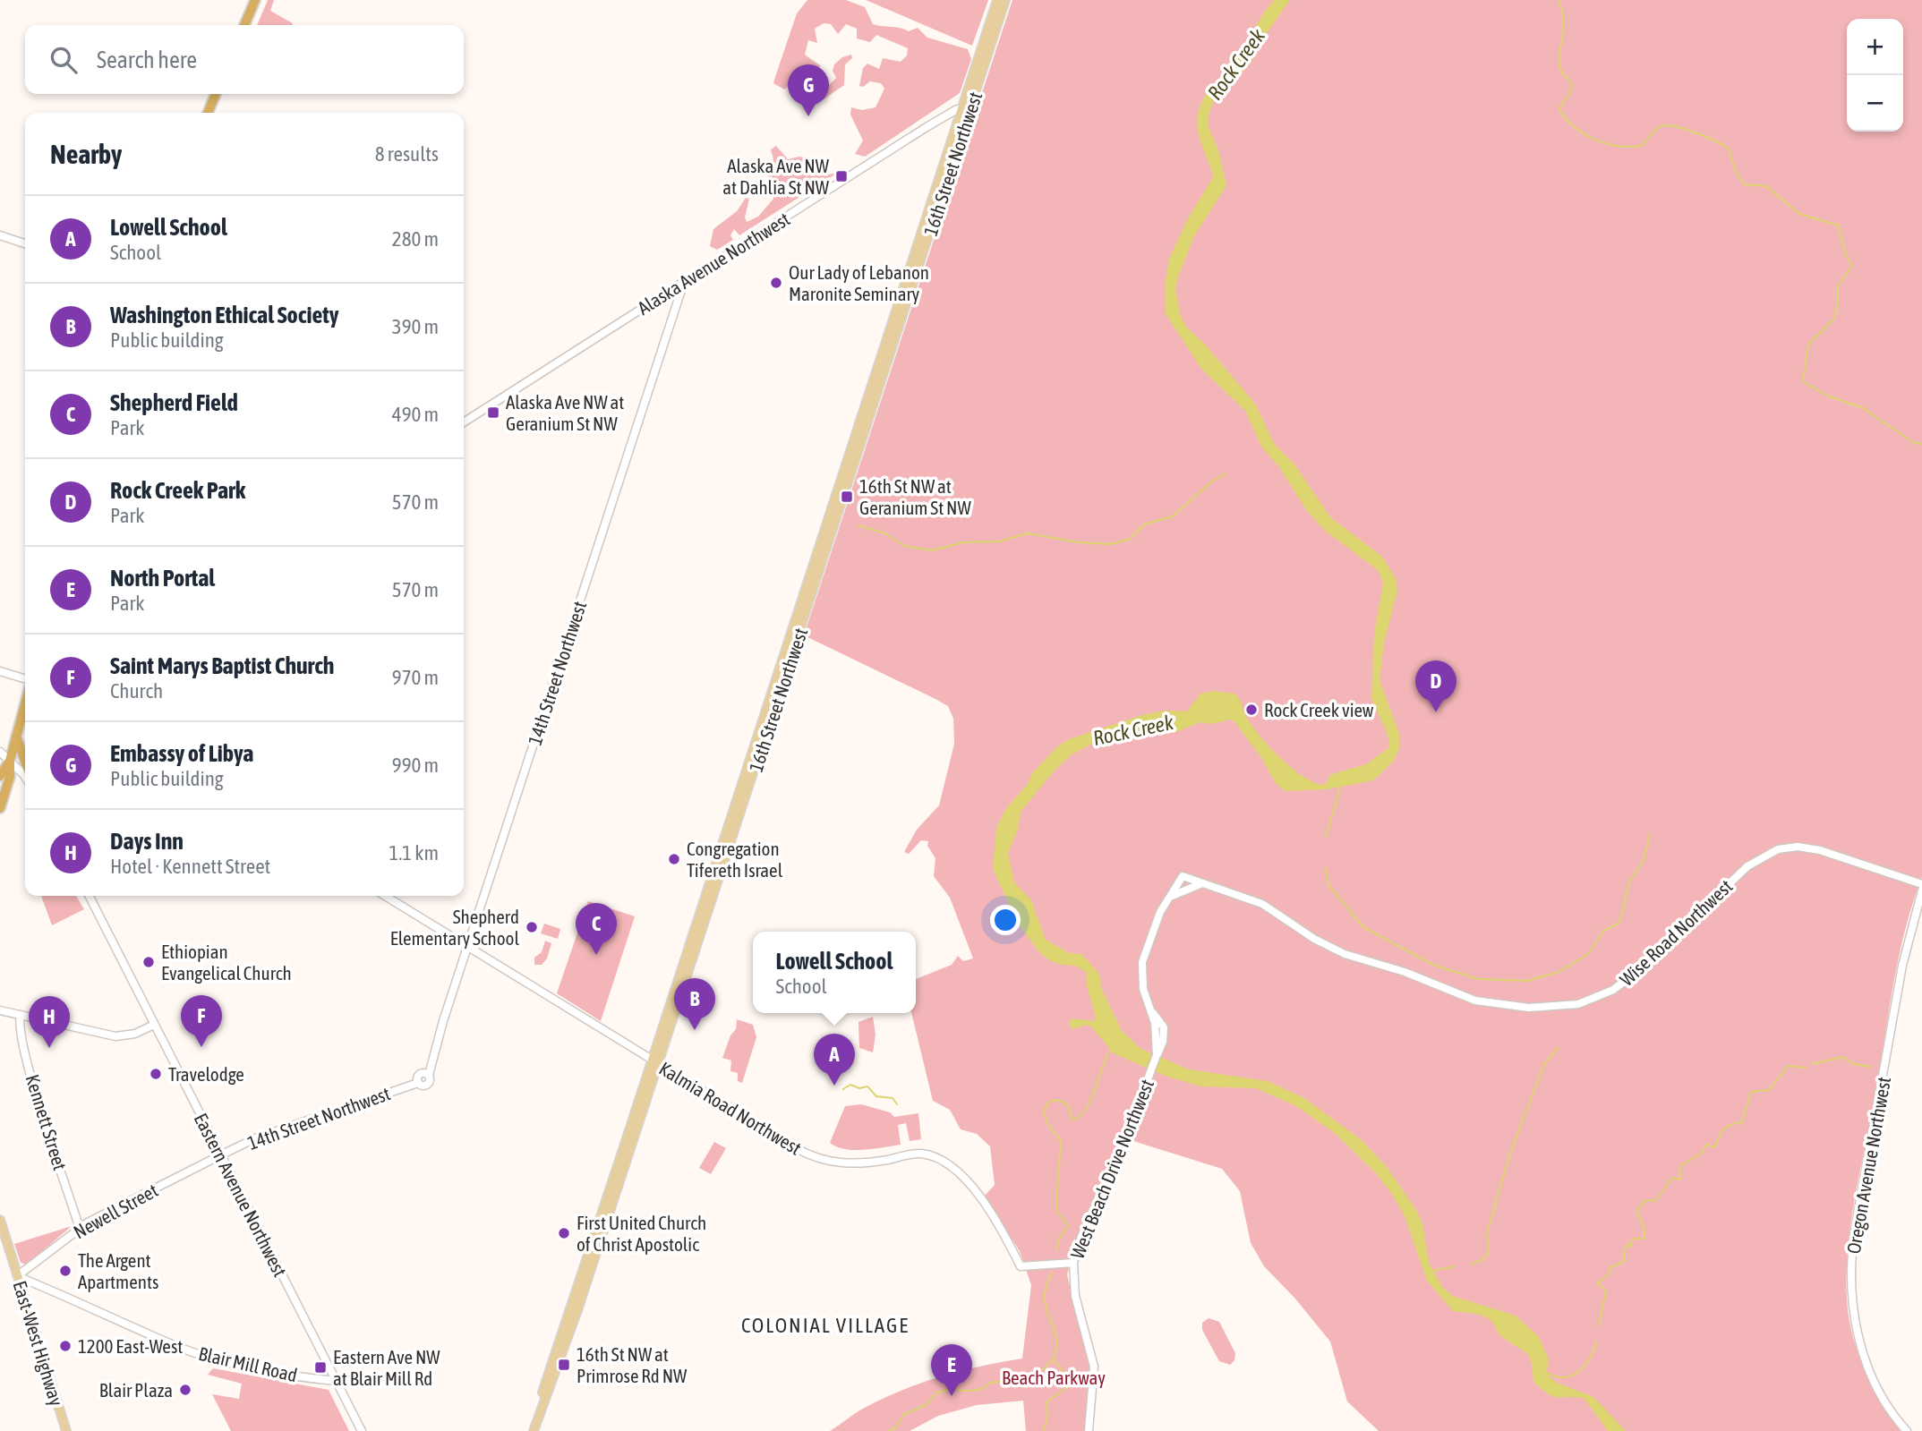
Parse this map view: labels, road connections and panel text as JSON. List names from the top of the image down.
{
  "streets": {
    "main road": ["16th Street Northwest", "East-West Highway"],
    "street": [
      "Alaska Avenue Northwest",
      "14th Street Northwest",
      "Wise Road Northwest",
      "Kalmia Road Northwest",
      "Kennett Street",
      "Oregon Avenue Northwest",
      "West Beach Drive Northwest",
      "Eastern Avenue Northwest",
      "Newell Street",
      "Blair Mill Road"
    ]
  },
  "crossings": [
    ["16th Street Northwest", "Alaska Avenue Northwest"],
    ["16th Street Northwest", "Kalmia Road Northwest"],
    ["Alaska Avenue Northwest", "14th Street Northwest"],
    ["14th Street Northwest", "Kalmia Road Northwest"],
    ["14th Street Northwest", "Eastern Avenue Northwest"],
    ["14th Street Northwest", "Newell Street"],
    ["Kalmia Road Northwest", "West Beach Drive Northwest"],
    ["Kennett Street", "Newell Street"],
    ["Eastern Avenue Northwest", "Newell Street"],
    ["Eastern Avenue Northwest", "Blair Mill Road"],
    ["Newell Street", "East-West Highway"],
    ["Newell Street", "Blair Mill Road"],
    ["East-West Highway", "Blair Mill Road"]
  ],
  "districts": ["COLONIAL VILLAGE"],
  "water": ["Rock Creek"],
  "parks": ["Beach Parkway"],
  "places": {
    "transit": [
      "Alaska Ave NW at Dahlia St NW",
      "Alaska Ave NW at Geranium St NW",
      "16th St NW at Geranium St NW",
      "16th St NW at Primrose Rd NW",
      "Eastern Ave NW at Blair Mill Rd"
    ],
    "other": [
      "Our Lady of Lebanon Maronite Seminary",
      "Rock Creek view",
      "Congregation Tifereth Israel",
      "Shepherd Elementary School",
      "Ethiopian Evangelical Church",
      "Travelodge",
      "First United Church of Christ Apostolic",
      "The Argent Apartments",
      "1200 East-West",
      "Blair Plaza"
    ]
  },
  "page": {
    "map_buttons": ["+", "−"],
    "search": "Search here",
    "pins": [
      "G",
      "D",
      "C",
      "B",
      "F",
      "H",
      "A",
      "E"
    ],
    "heading": ["Nearby", "8 results"],
    "list": [
      {
        "mark": "A",
        "name": "Lowell School",
        "note": "School",
        "value": "280 m"
      },
      {
        "mark": "B",
        "name": "Washington Ethical Society",
        "note": "Public building",
        "value": "390 m"
      },
      {
        "mark": "C",
        "name": "Shepherd Field",
        "note": "Park",
        "value": "490 m"
      },
      {
        "mark": "D",
        "name": "Rock Creek Park",
        "note": "Park",
        "value": "570 m"
      },
      {
        "mark": "E",
        "name": "North Portal",
        "note": "Park",
        "value": "570 m"
      },
      {
        "mark": "F",
        "name": "Saint Marys Baptist Church",
        "note": "Church",
        "value": "970 m"
      },
      {
        "mark": "G",
        "name": "Embassy of Libya",
        "note": "Public building",
        "value": "990 m"
      },
      {
        "mark": "H",
        "name": "Days Inn",
        "note": "Hotel · Kennett Street",
        "value": "1.1 km"
      }
    ],
    "popup": ["Lowell School", "School"]
  }
}
